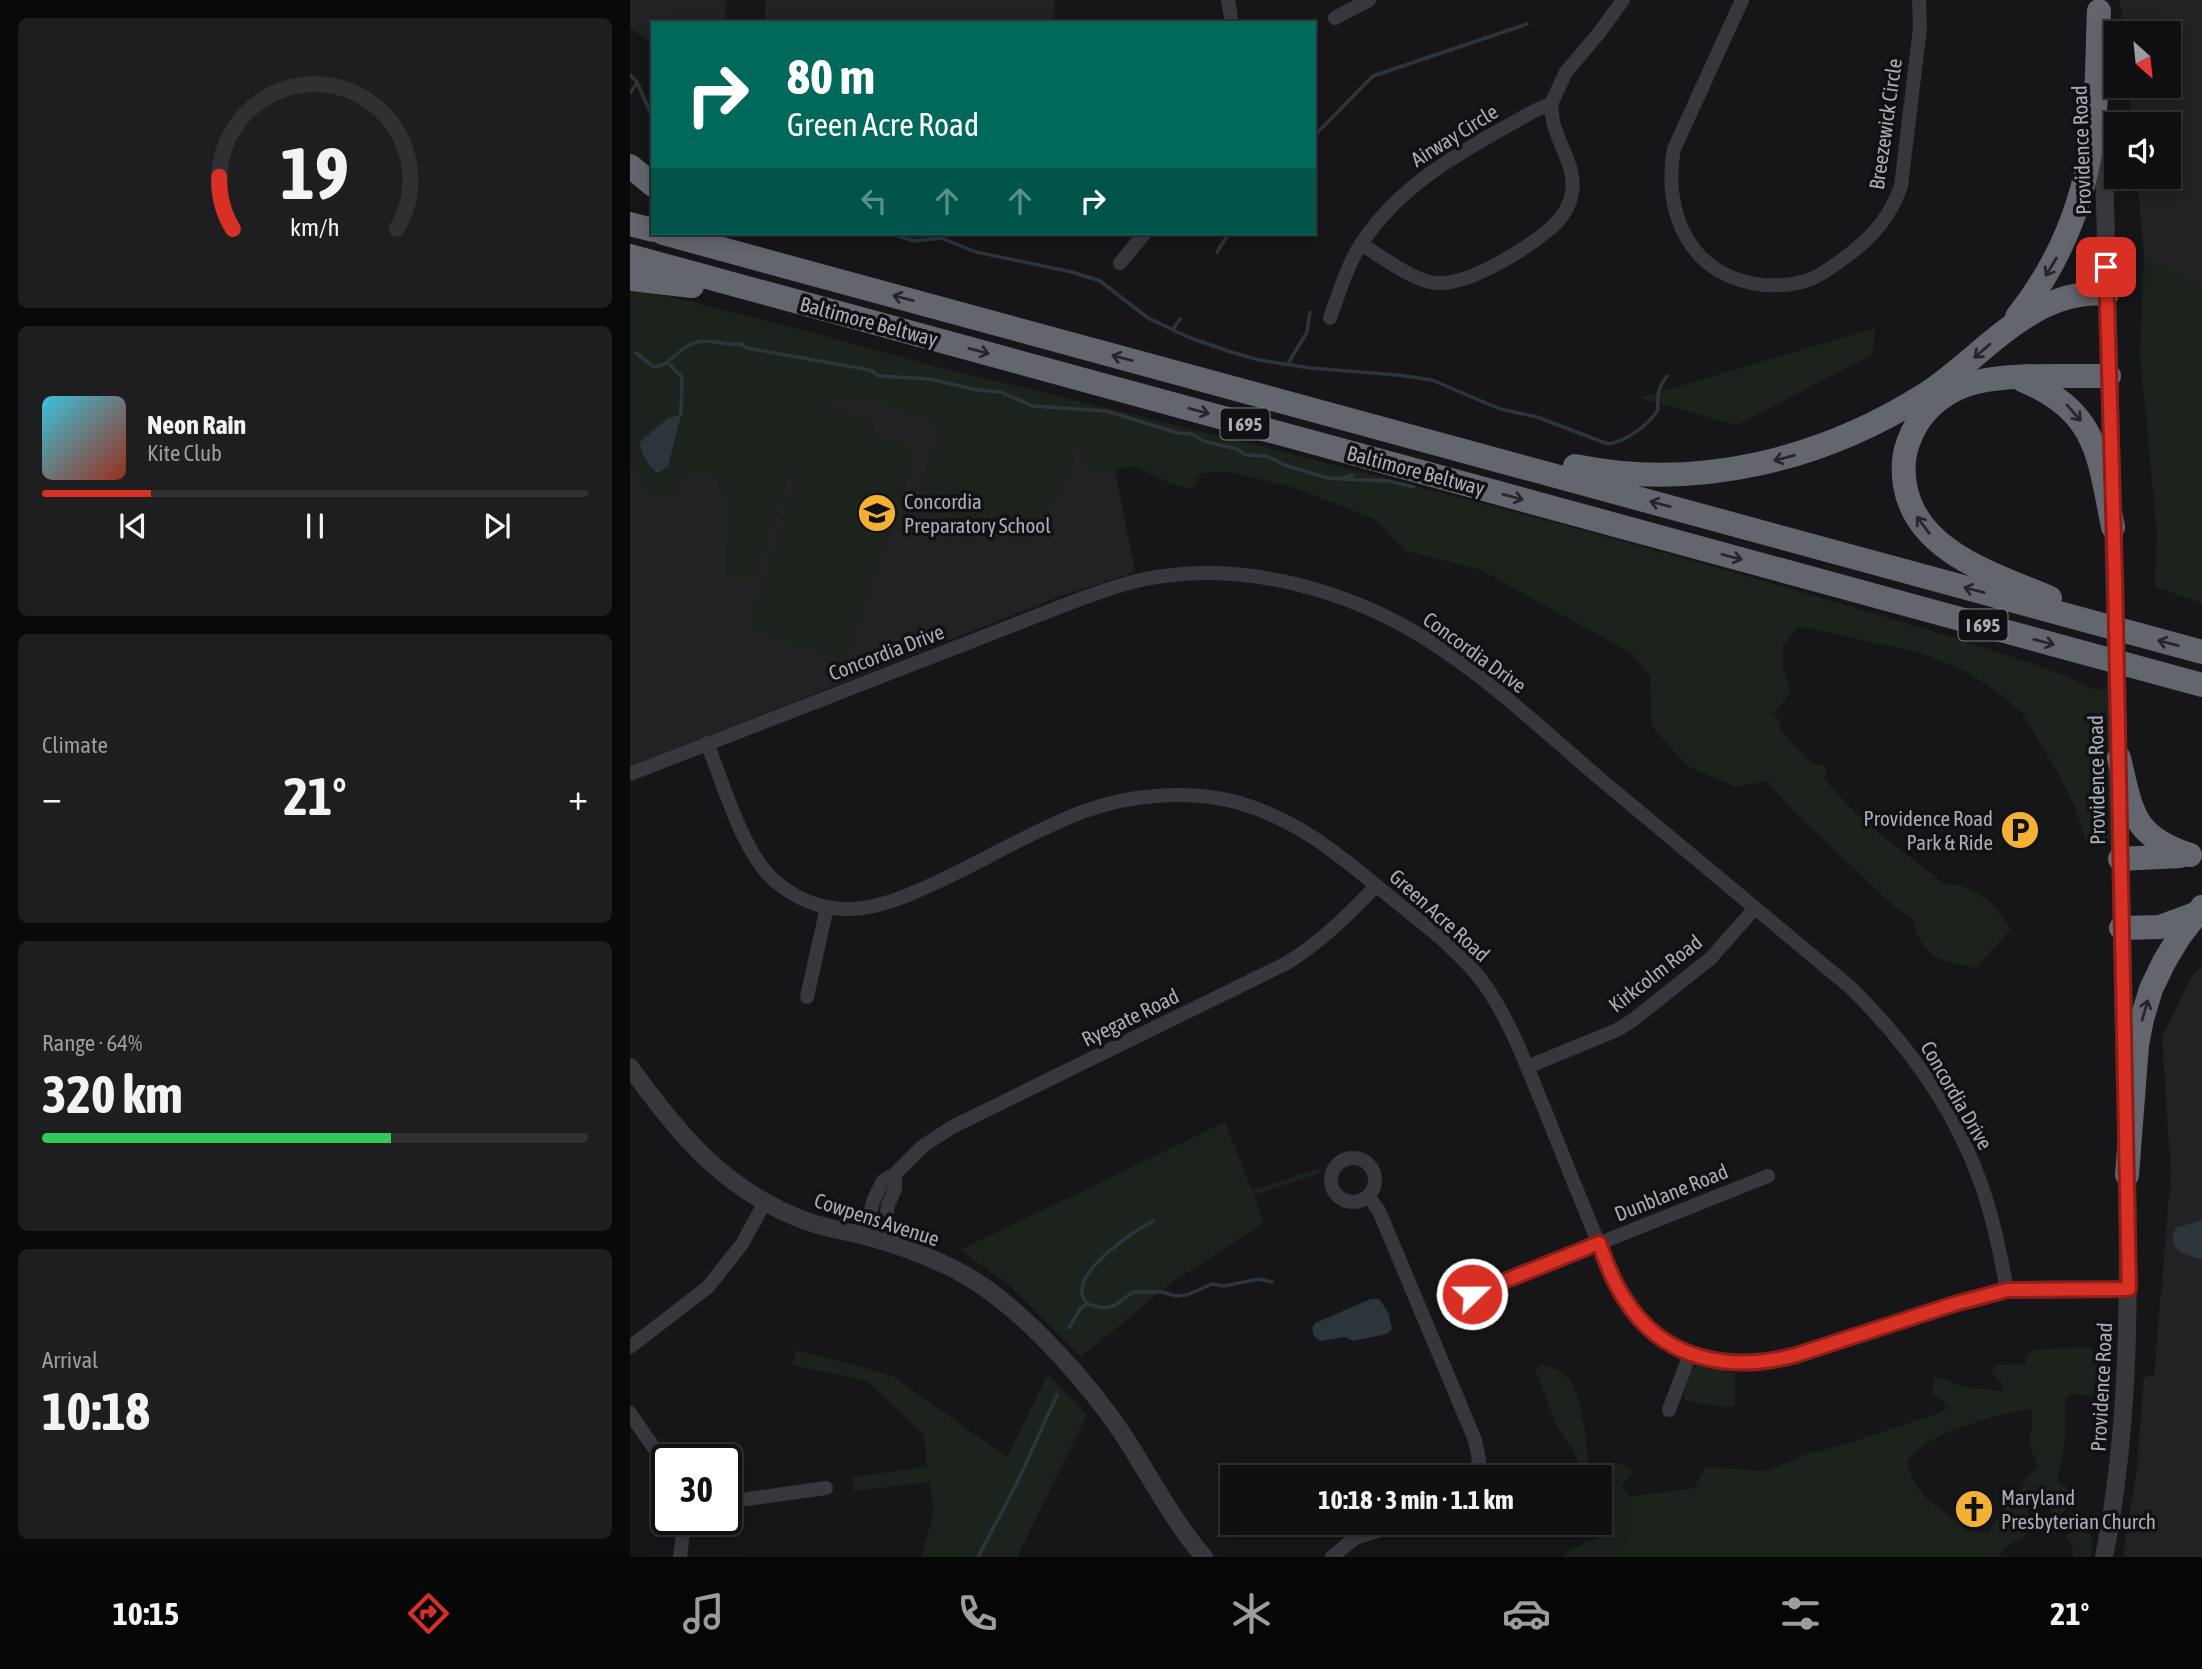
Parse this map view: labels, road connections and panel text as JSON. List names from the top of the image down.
{
  "streets": {
    "highway": ["Baltimore Beltway", "I 695"],
    "street": [
      "Breezewick Circle",
      "Airway Circle",
      "Providence Road",
      "Concordia Drive",
      "Green Acre Road",
      "Kirkcolm Road",
      "Ryegate Road",
      "Dunblane Road",
      "Cowpens Avenue"
    ]
  },
  "crossings": [
    ["Providence Road", "Green Acre Road"],
    ["Concordia Drive", "Green Acre Road"],
    ["Concordia Drive", "Kirkcolm Road"],
    ["Green Acre Road", "Kirkcolm Road"],
    ["Green Acre Road", "Ryegate Road"],
    ["Green Acre Road", "Dunblane Road"],
    ["Ryegate Road", "Cowpens Avenue"]
  ],
  "places": {
    "school or university": ["Concordia Preparatory School"],
    "parking": ["Providence Road Park & Ride"],
    "church": ["Maryland Presbyterian Church"]
  },
  "north": "bottom right",
  "page": {
    "turn": ["80 m", "Green Acre Road"],
    "song": ["Neon Rain", "Kite Club"],
    "tile": [
      "Climate",
      ["Range · 64%", "320 km"],
      ["Arrival", "10:18"]
    ],
    "heat": ["−", "21°", "+"],
    "limit": "30",
    "trip": "10:18 · 3 min · 1.1 km",
    "tabs": ["10:15", "21°"],
    "gauge": ["19", "km/h"]
  }
}
